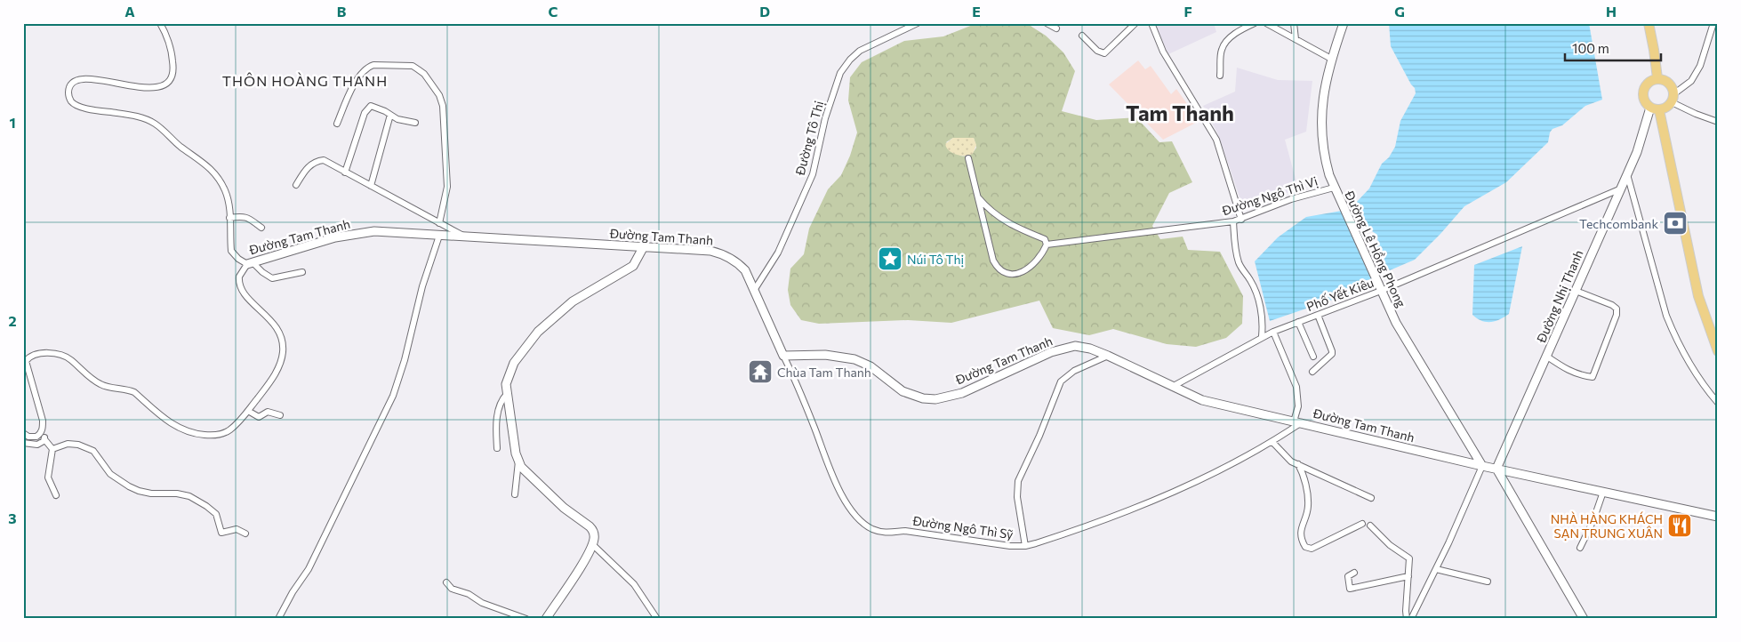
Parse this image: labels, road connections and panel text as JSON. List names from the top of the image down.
{
  "streets": {
    "street": [
      "Đường Tô Thị",
      "Đường Ngô Thì Vị",
      "Đường Tam Thanh",
      "Đường Lê Hồng Phong",
      "Phố Yết Kiêu",
      "Đường Nhị Thanh",
      "Đường Ngô Thì Sỹ"
    ]
  },
  "crossings": [
    ["Đường Tô Thị", "Đường Tam Thanh"],
    ["Đường Ngô Thì Vị", "Đường Lê Hồng Phong"],
    ["Đường Tam Thanh", "Đường Lê Hồng Phong"],
    ["Đường Tam Thanh", "Phố Yết Kiêu"],
    ["Đường Tam Thanh", "Đường Nhị Thanh"],
    ["Đường Tam Thanh", "Đường Ngô Thì Sỹ"],
    ["Đường Lê Hồng Phong", "Phố Yết Kiêu"],
    ["Phố Yết Kiêu", "Đường Nhị Thanh"]
  ],
  "districts": ["THÔN HOÀNG THANH", "Tam Thanh"],
  "places": {
    "bank": ["Techcombank"],
    "place": ["Núi Tô Thị"],
    "temple": ["Chùa Tam Thanh"],
    "restaurant": ["NHÀ HÀNG KHÁCH SẠN TRUNG XUÂN"]
  },
  "scale_bar": "100 m",
  "grid": {
    "columns": [
      "A",
      "B",
      "C",
      "D",
      "E",
      "F",
      "G",
      "H"
    ],
    "rows": ["1", "2", "3"]
  }
}
